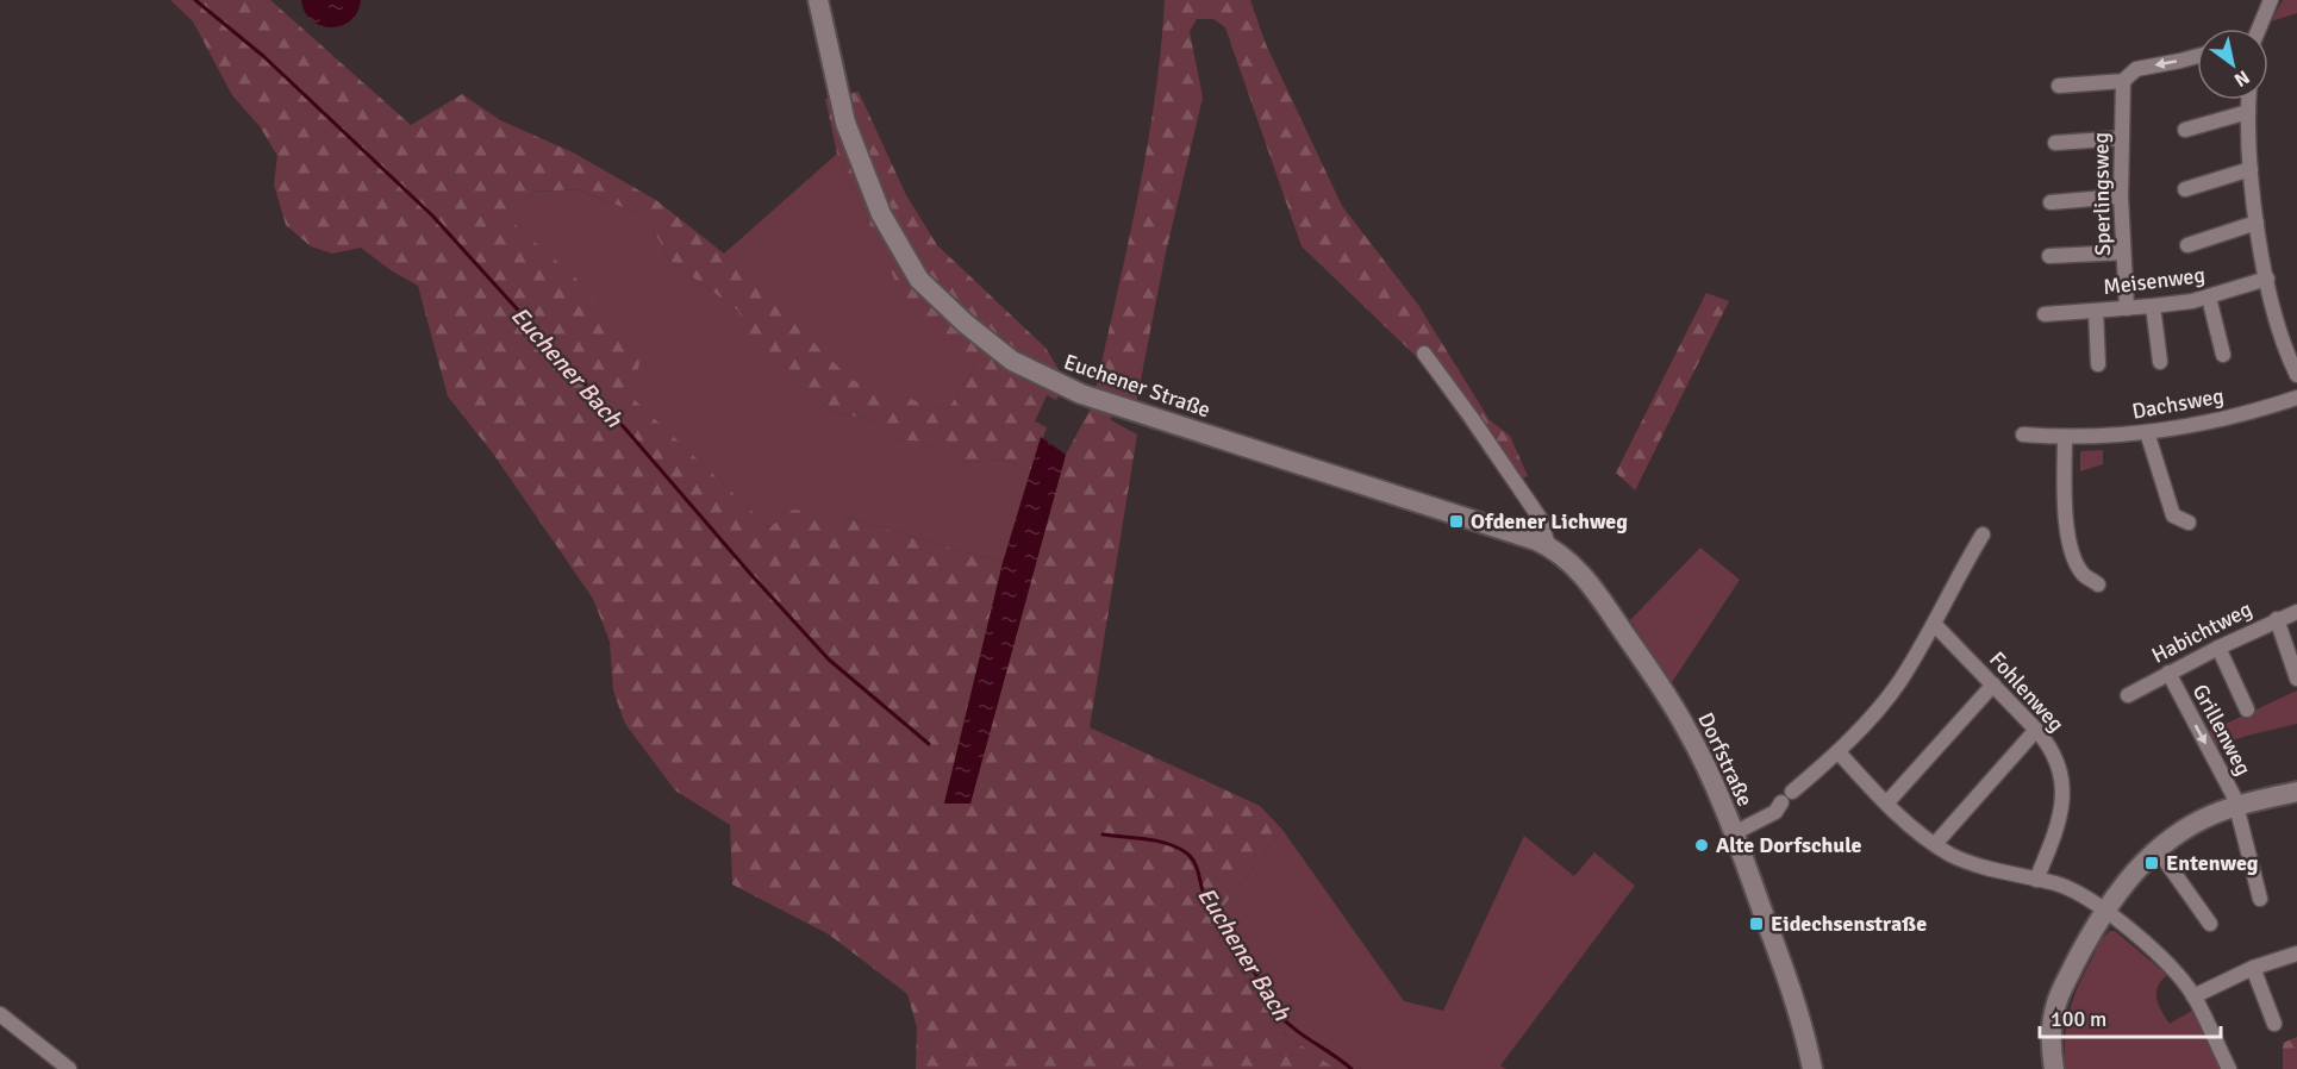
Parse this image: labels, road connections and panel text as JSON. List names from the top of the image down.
{
  "streets": {
    "main road": ["Euchener Straße", "Dorfstraße"],
    "street": [
      "Sperlingsweg",
      "Meisenweg",
      "Dachsweg",
      "Habichtweg",
      "Fohlenweg",
      "Grillenweg"
    ]
  },
  "crossings": [
    ["Sperlingsweg", "Meisenweg"],
    ["Euchener Straße", "Dorfstraße"],
    ["Habichtweg", "Grillenweg"]
  ],
  "water": ["Euchener Bach"],
  "places": {
    "transit": ["Ofdener Lichweg", "Entenweg", "Eidechsenstraße"],
    "other": ["Alte Dorfschule"]
  },
  "scale_bar": "100 m",
  "north": "bottom right"
}
